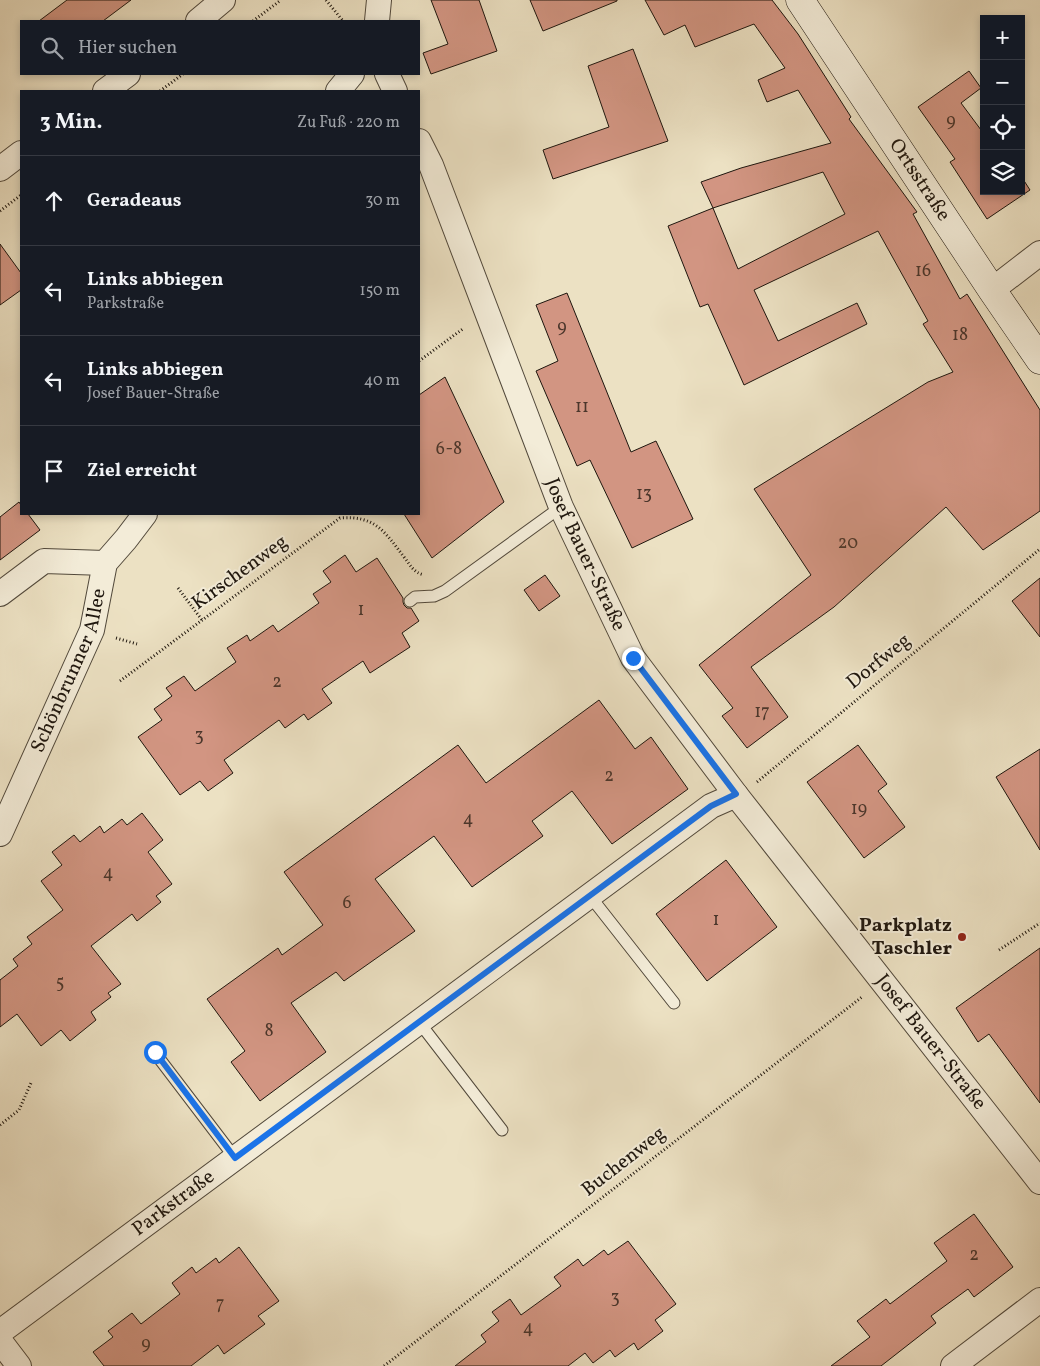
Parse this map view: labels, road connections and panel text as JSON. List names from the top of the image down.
{
  "streets": {
    "street": [
      "Ortsstraße",
      "Josef Bauer-Straße",
      "Schönbrunner Allee",
      "Parkstraße"
    ],
    "path": ["Kirschenweg", "Dorfweg", "Buchenweg"]
  },
  "crossings": [
    ["Josef Bauer-Straße", "Dorfweg"],
    ["Josef Bauer-Straße", "Buchenweg"],
    ["Josef Bauer-Straße", "Parkstraße"],
    ["Dorfweg", "Parkstraße"]
  ],
  "places": ["Parkplatz Taschler"],
  "house_numbers": [
    "9",
    "16",
    "9",
    "18",
    "11",
    "6-8",
    "13",
    "20",
    "1",
    "2",
    "17",
    "3",
    "2",
    "19",
    "4",
    "4",
    "6",
    "1",
    "5",
    "8",
    "2",
    "3",
    "7",
    "4",
    "9"
  ],
  "page": {
    "map_buttons": ["+", "−"],
    "search": "Hier suchen",
    "heading": ["3 Min.", "Zu Fuß · 220 m"],
    "list": [
      ["Geradeaus", "30 m"],
      ["Links abbiegen", "Parkstraße", "150 m"],
      ["Links abbiegen", "Josef Bauer-Straße", "40 m"],
      "Ziel erreicht"
    ]
  }
}
